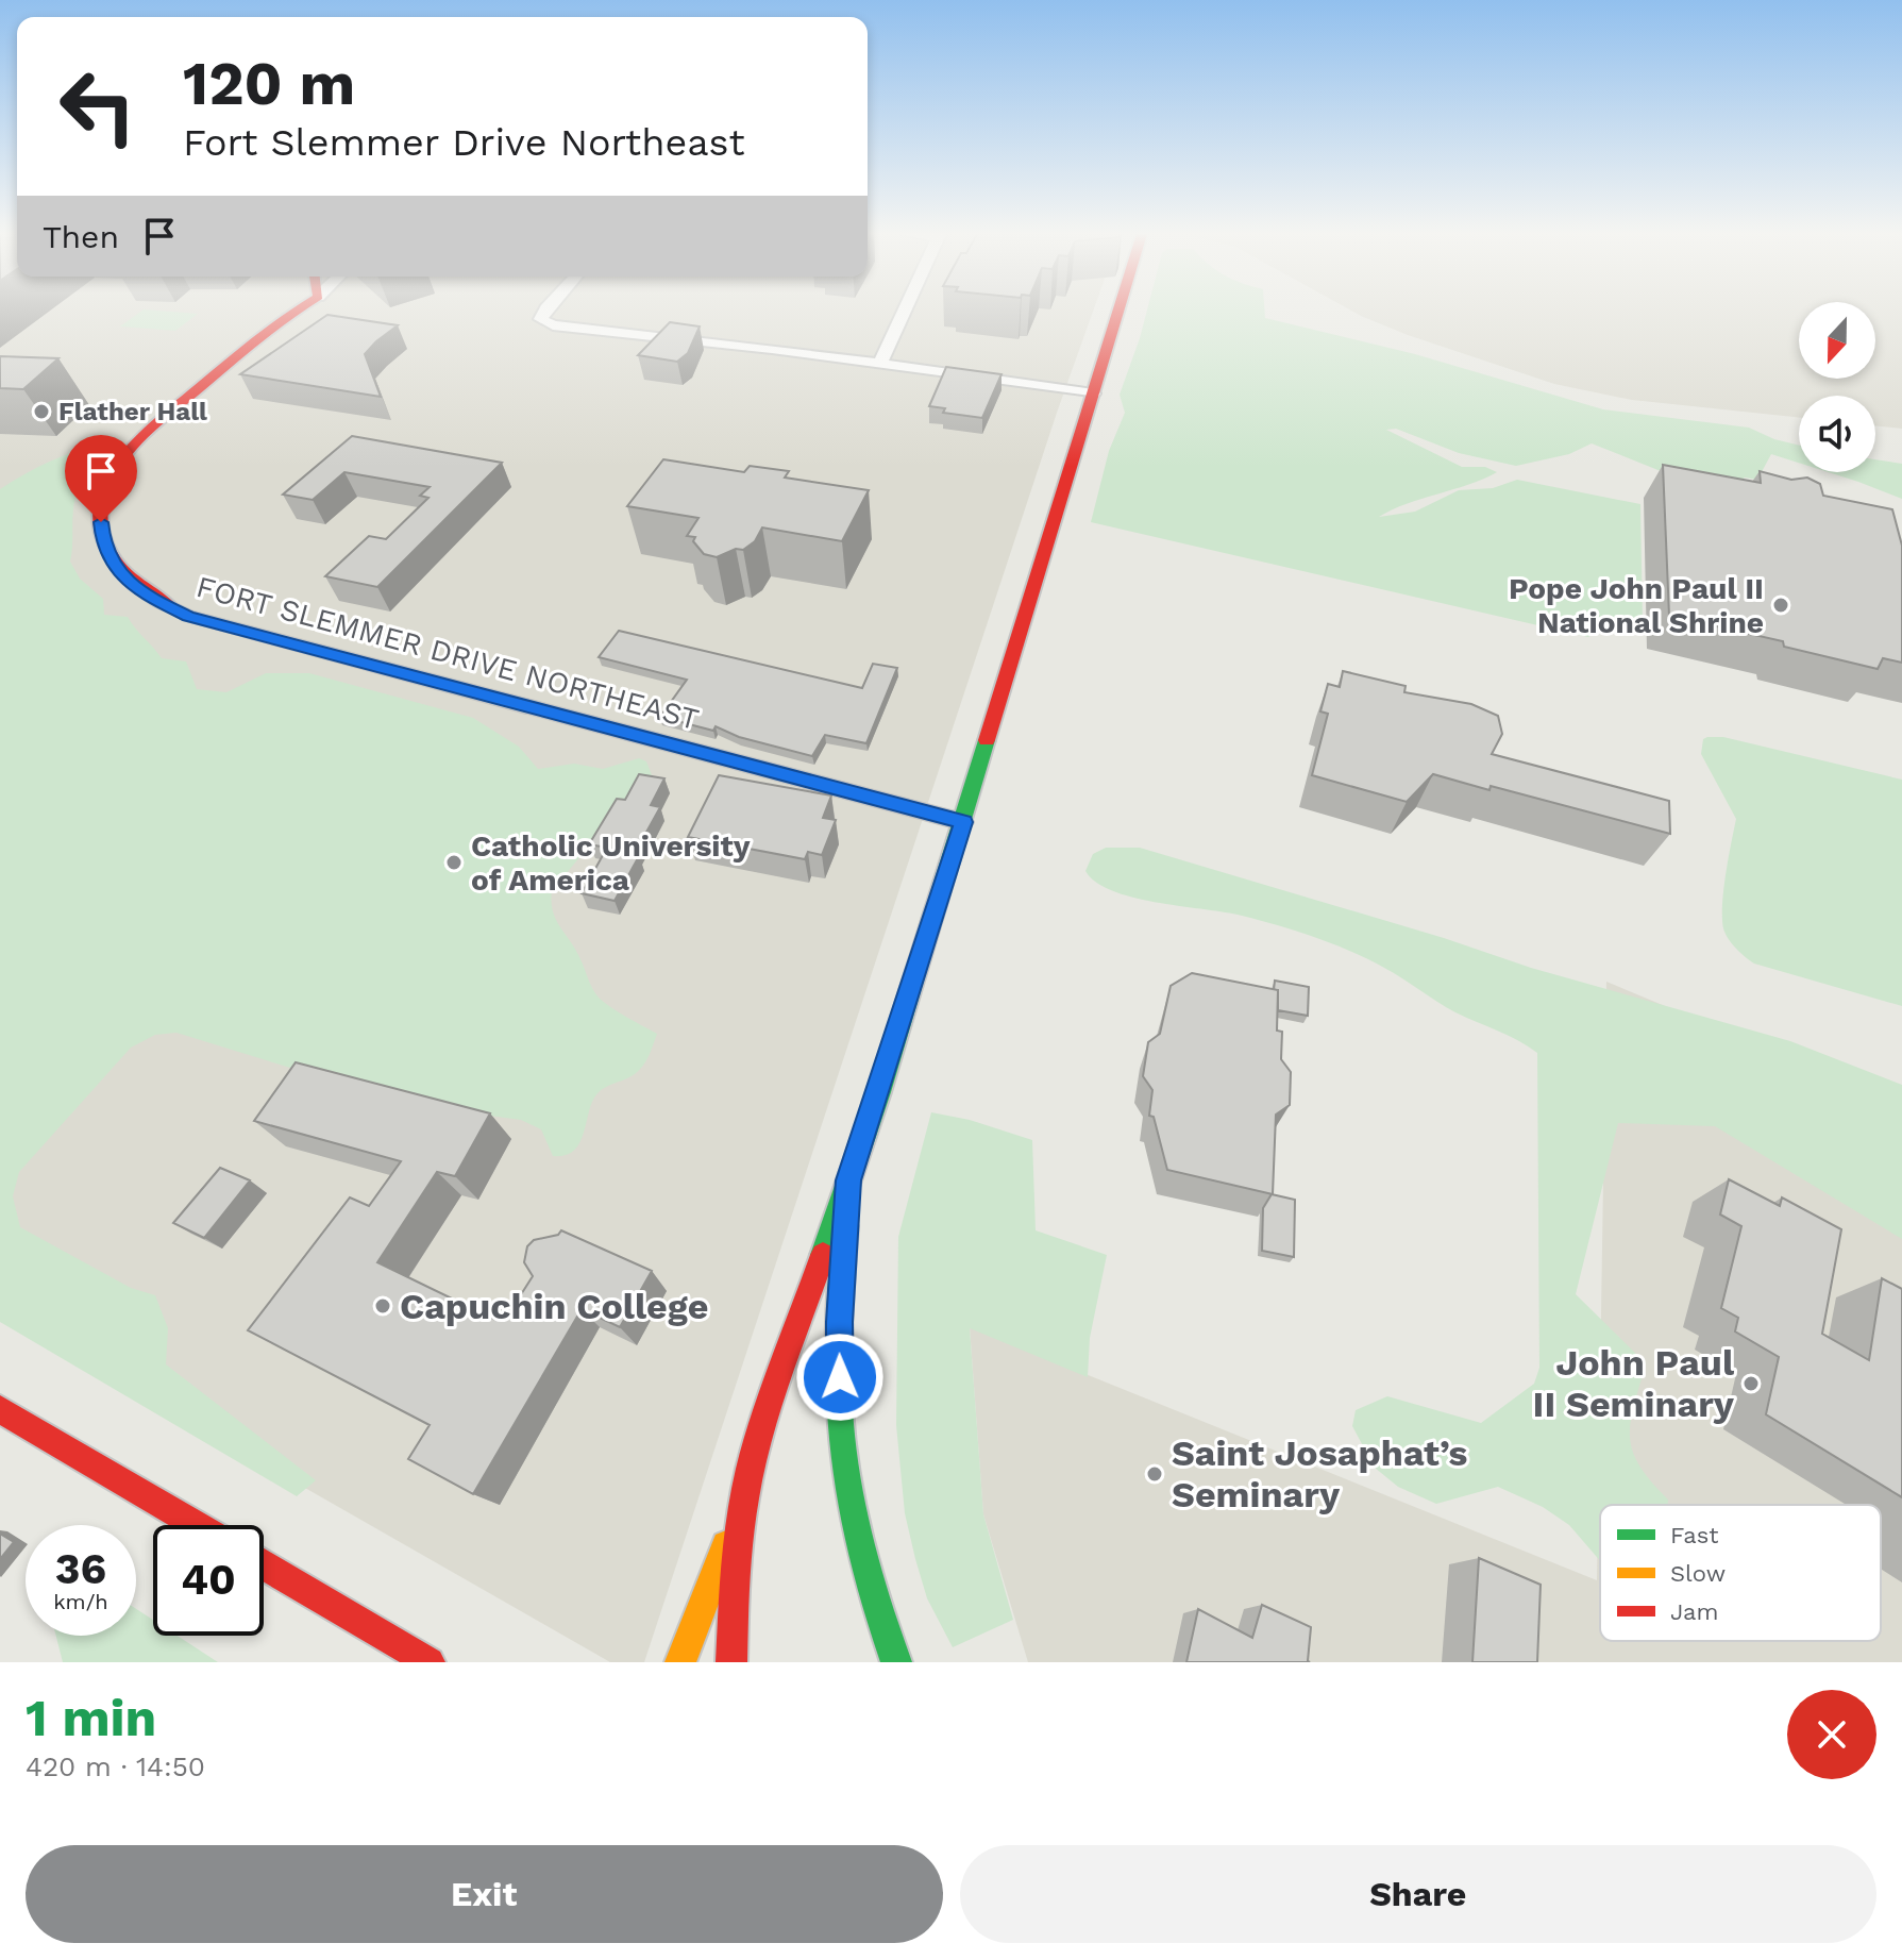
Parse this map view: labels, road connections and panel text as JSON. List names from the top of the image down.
{
  "streets": {
    "street": ["FORT SLEMMER DRIVE NORTHEAST"]
  },
  "places": [
    "Flather Hall",
    "Pope John Paul II National Shrine",
    "Catholic University of America",
    "Capuchin College",
    "John Paul II Seminary",
    "Saint Josaphat’s Seminary"
  ],
  "legend": ["Fast", "Slow", "Jam"],
  "north": "bottom",
  "page": {
    "turn": ["120 m", "Fort Slemmer Drive Northeast"],
    "then": "Then",
    "speed": "36 km/h",
    "limit": "40",
    "heading": ["1 min", "420 m · 14:50"],
    "buttons": ["Exit", "Share"]
  }
}
